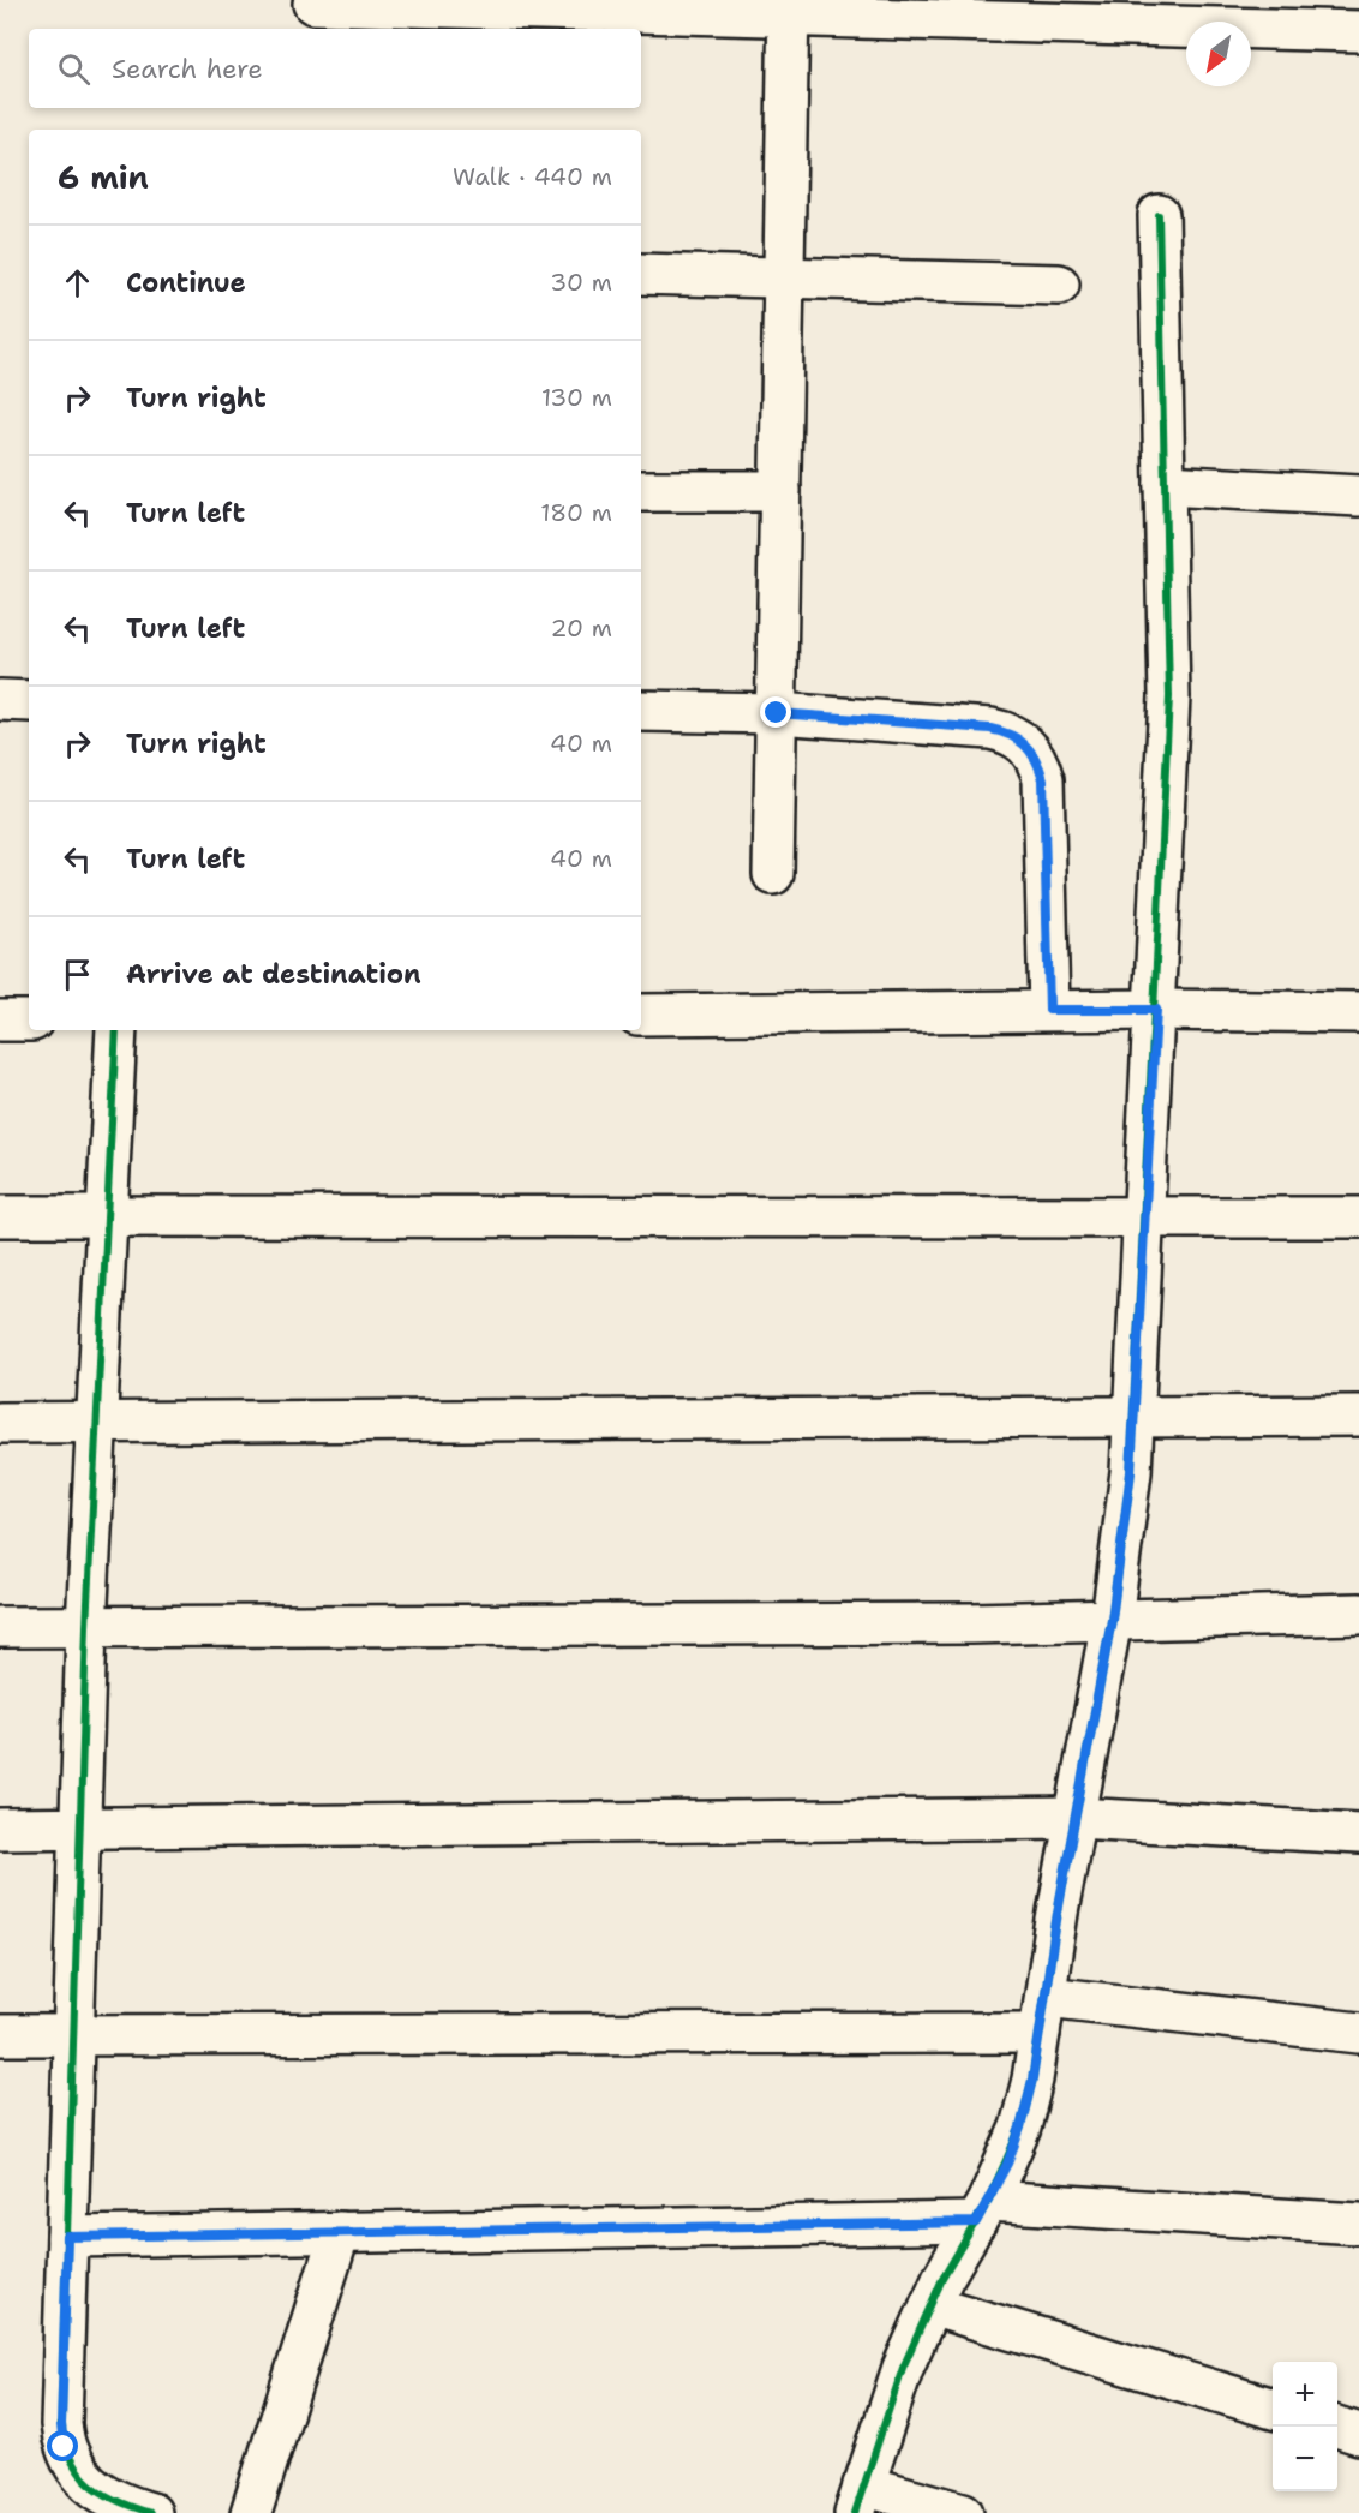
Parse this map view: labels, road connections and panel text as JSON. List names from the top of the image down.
{
  "north": "bottom left",
  "page": {
    "search": "Search here",
    "heading": ["6 min", "Walk · 440 m"],
    "list": [
      ["Continue", "30 m"],
      ["Turn right", "130 m"],
      ["Turn left", "180 m"],
      ["Turn left", "20 m"],
      ["Turn right", "40 m"],
      ["Turn left", "40 m"],
      "Arrive at destination"
    ],
    "map_buttons": ["+", "−"]
  }
}
